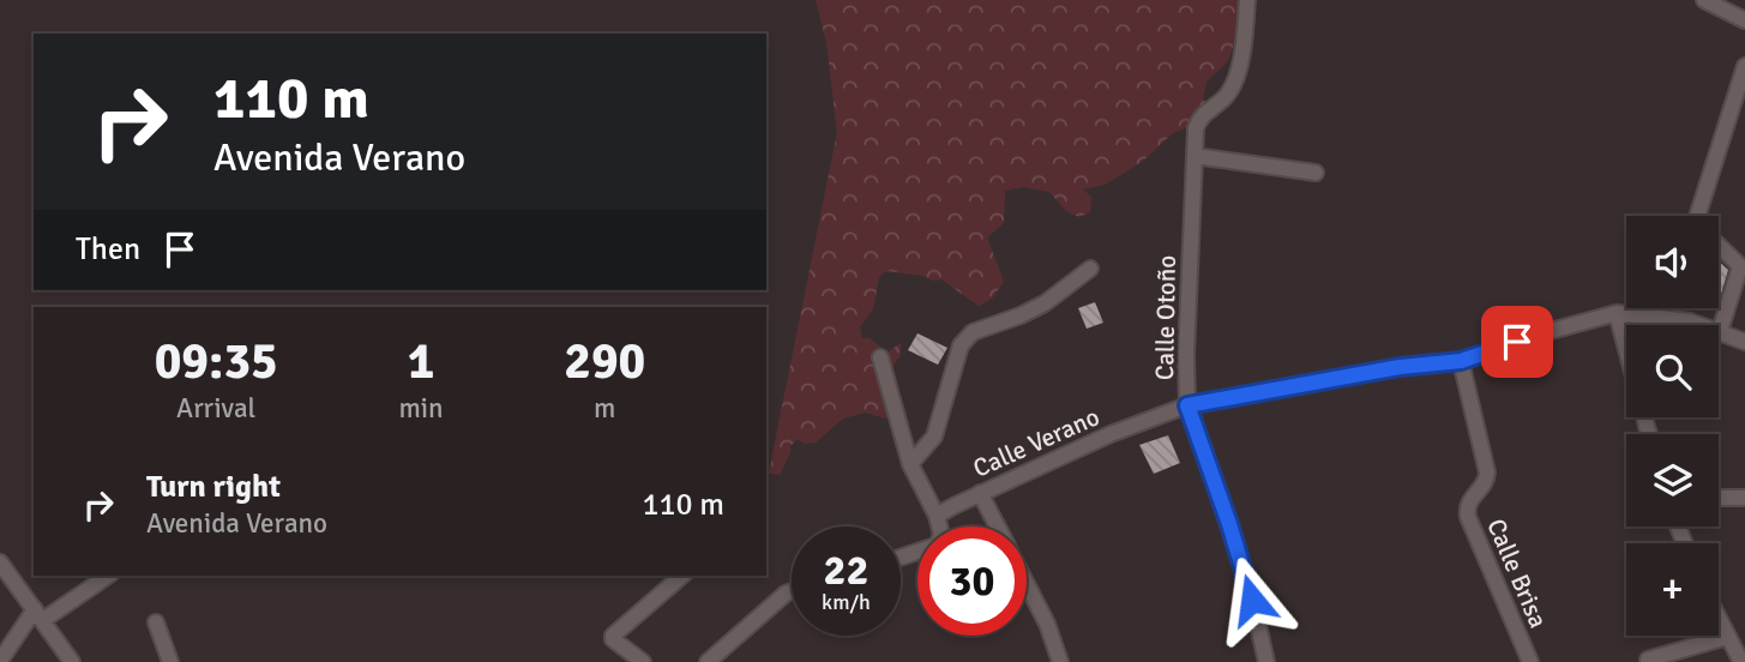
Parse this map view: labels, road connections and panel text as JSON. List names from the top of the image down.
{
  "streets": {
    "street": ["Calle Otoño", "Calle Verano", "Calle Brisa"]
  },
  "crossings": [
    ["Calle Otoño", "Calle Verano"],
    ["Calle Verano", "Calle Brisa"]
  ],
  "page": {
    "turn": ["110 m", "Avenida Verano"],
    "then": "Then",
    "map_buttons": "+",
    "eta": [
      "09:35",
      "Arrival",
      "1",
      "min",
      "290",
      "m"
    ],
    "list": [
      {
        "name": "Turn right",
        "note": "Avenida Verano",
        "value": "110 m"
      }
    ],
    "speed": "22 km/h",
    "limit": "30"
  }
}
